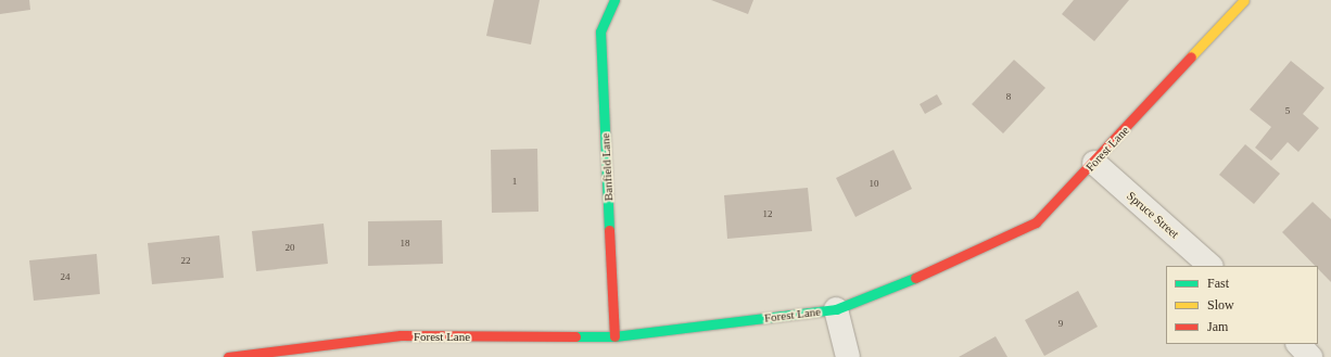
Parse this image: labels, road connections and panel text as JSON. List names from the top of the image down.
{
  "streets": {
    "street": ["Forest Lane", "Banfield Lane", "Spruce Street"]
  },
  "crossings": [
    ["Forest Lane", "Banfield Lane"],
    ["Forest Lane", "Spruce Street"]
  ],
  "house_numbers": [
    "8",
    "5",
    "1",
    "10",
    "12",
    "18",
    "20",
    "22",
    "24",
    "9"
  ],
  "legend": ["Fast", "Slow", "Jam"]
}
